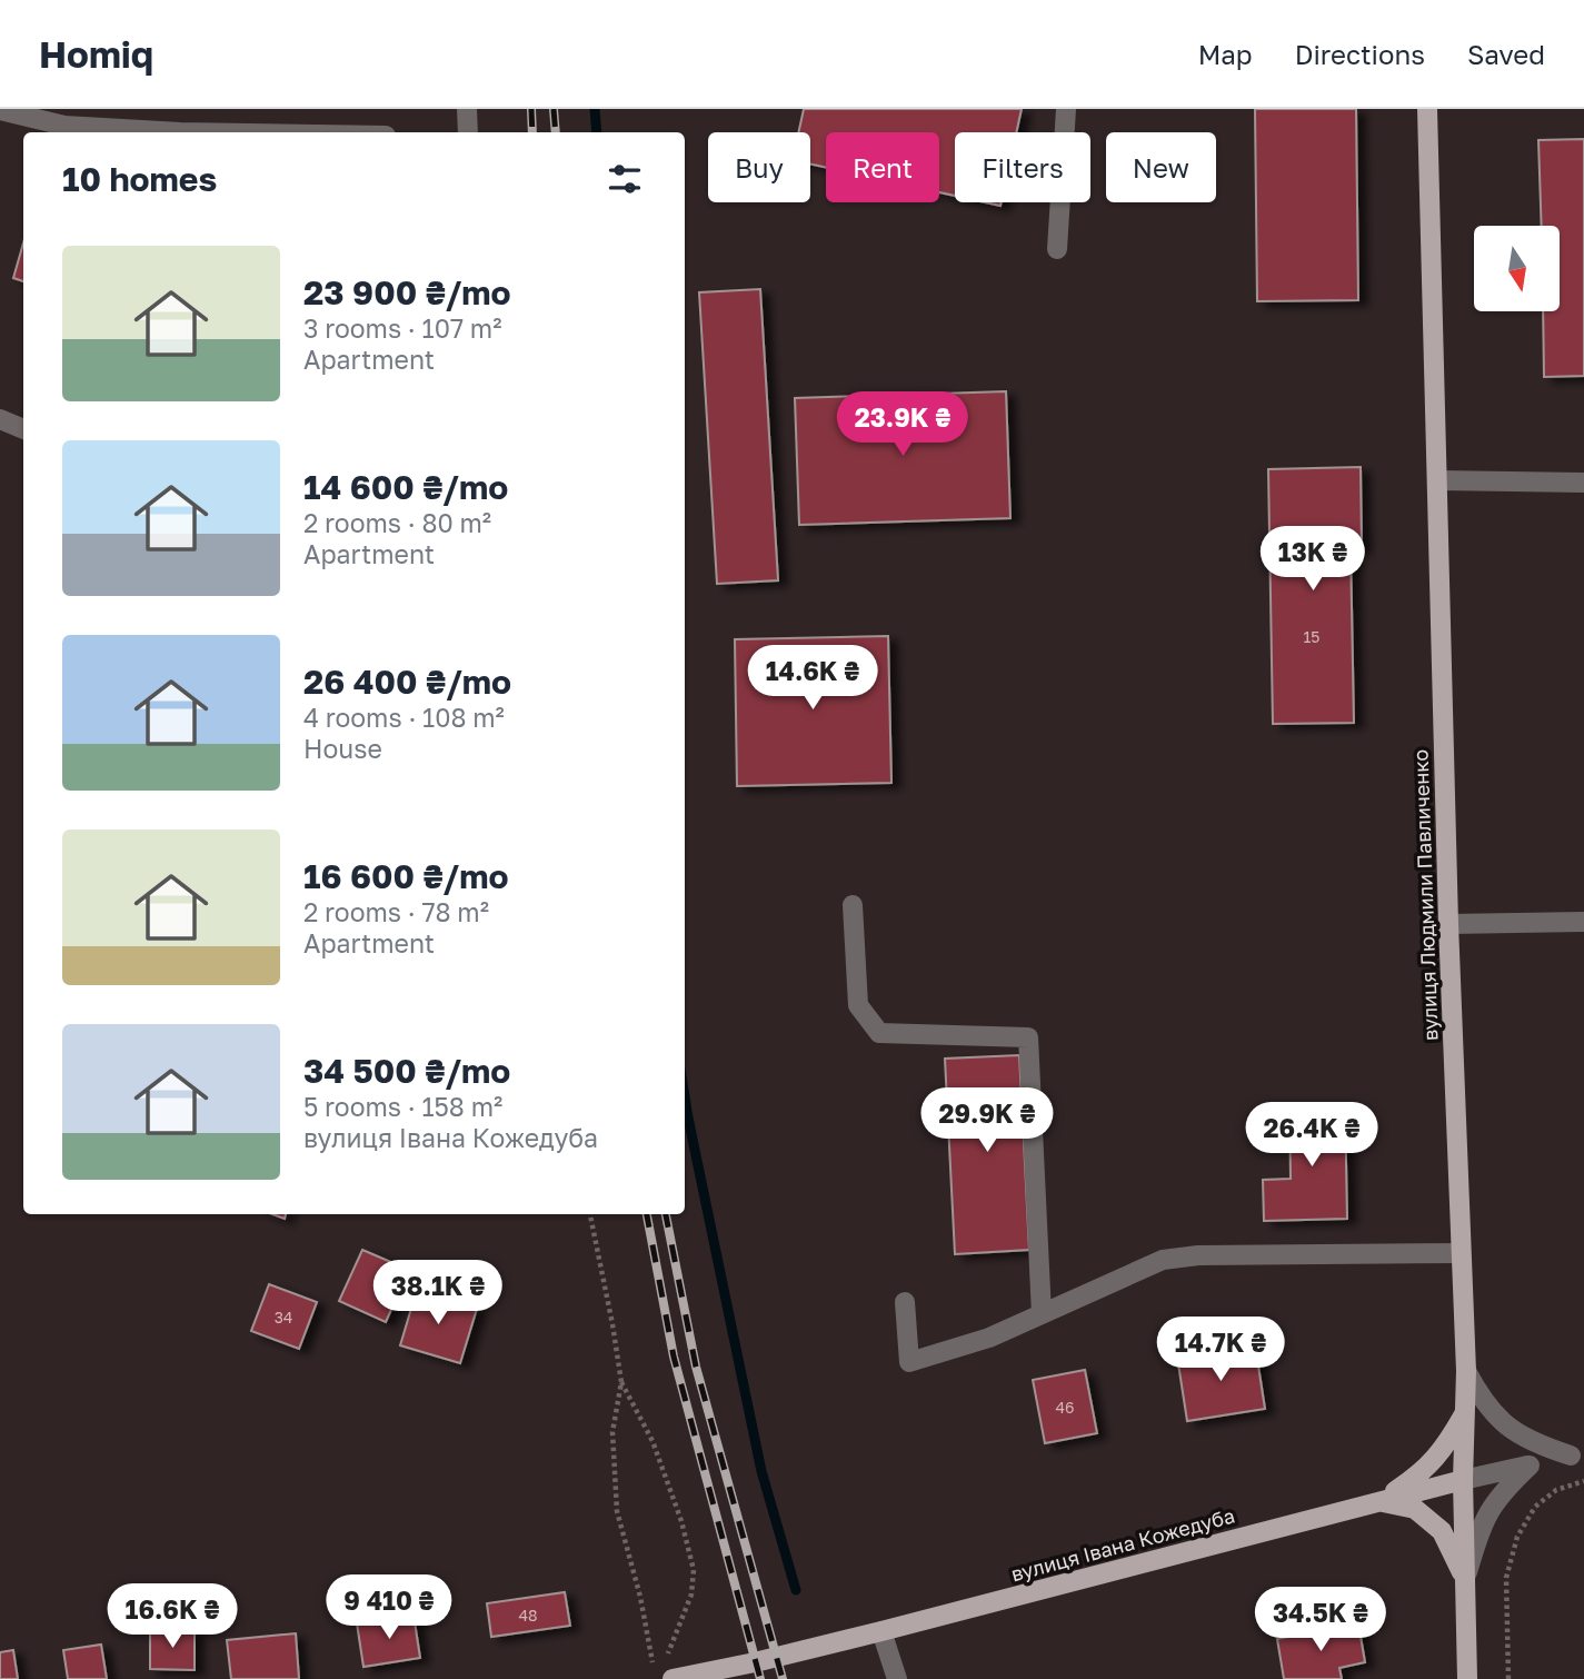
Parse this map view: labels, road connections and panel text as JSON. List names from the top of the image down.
{
  "streets": {
    "main road": ["вулиця Людмили Павличенко", "вулиця Івана Кожедуба"]
  },
  "crossings": [
    ["вулиця Людмили Павличенко", "вулиця Івана Кожедуба"]
  ],
  "house_numbers": [
    "15",
    "34",
    "46",
    "48"
  ],
  "north": "bottom",
  "page": {
    "header": "Homiq",
    "nav": ["Map", "Directions", "Saved"],
    "chip": [
      "Buy",
      "Rent",
      "Filters",
      "New"
    ],
    "heading": "10 homes",
    "list": [
      {
        "name": "23 900 ₴/mo",
        "note": "3 rooms · 107 m² · Apartment"
      },
      {
        "name": "14 600 ₴/mo",
        "note": "2 rooms · 80 m² · Apartment"
      },
      {
        "name": "26 400 ₴/mo",
        "note": "4 rooms · 108 m² · House"
      },
      {
        "name": "16 600 ₴/mo",
        "note": "2 rooms · 78 m² · Apartment"
      },
      {
        "name": "34 500 ₴/mo",
        "note": "5 rooms · 158 m² · вулиця Івана Кожедуба"
      }
    ],
    "price": [
      "23.9K ₴",
      "13K ₴",
      "14.6K ₴",
      "29.9K ₴",
      "26.4K ₴",
      "38.1K ₴",
      "14.7K ₴",
      "9 410 ₴",
      "16.6K ₴",
      "34.5K ₴"
    ]
  }
}
